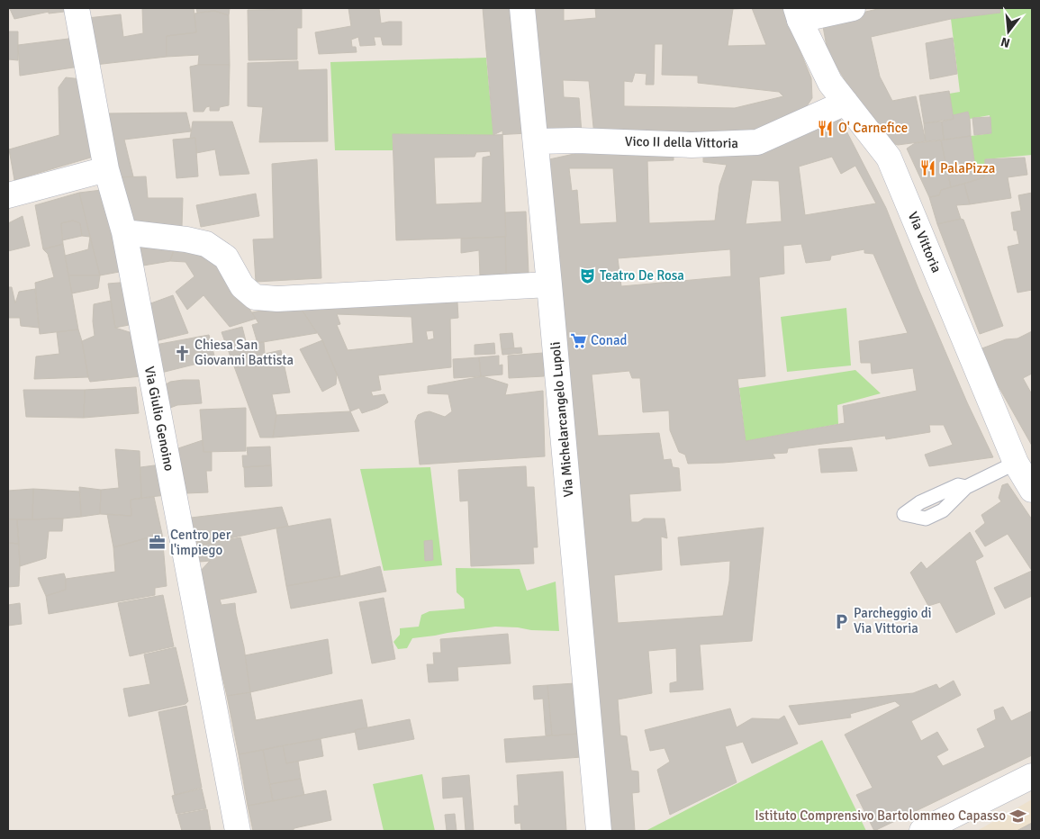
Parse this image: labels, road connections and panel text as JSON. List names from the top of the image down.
{
  "streets": {
    "street": [
      "Vico II della Vittoria",
      "Via Vittoria",
      "Via Giulio Genoino",
      "Via Michelarcangelo Lupoli"
    ]
  },
  "crossings": [
    ["Vico II della Vittoria", "Via Vittoria"],
    ["Vico II della Vittoria", "Via Michelarcangelo Lupoli"]
  ],
  "places": {
    "restaurant": ["O' Carnefice", "PalaPizza"],
    "theatre": ["Teatro De Rosa"],
    "supermarket": ["Conad"],
    "church": ["Chiesa San Giovanni Battista"],
    "office": ["Centro per l'impiego"],
    "parking": ["Parcheggio di Via Vittoria"],
    "school or university": ["Istituto Comprensivo Bartolommeo Capasso"]
  },
  "north": "bottom"
}
